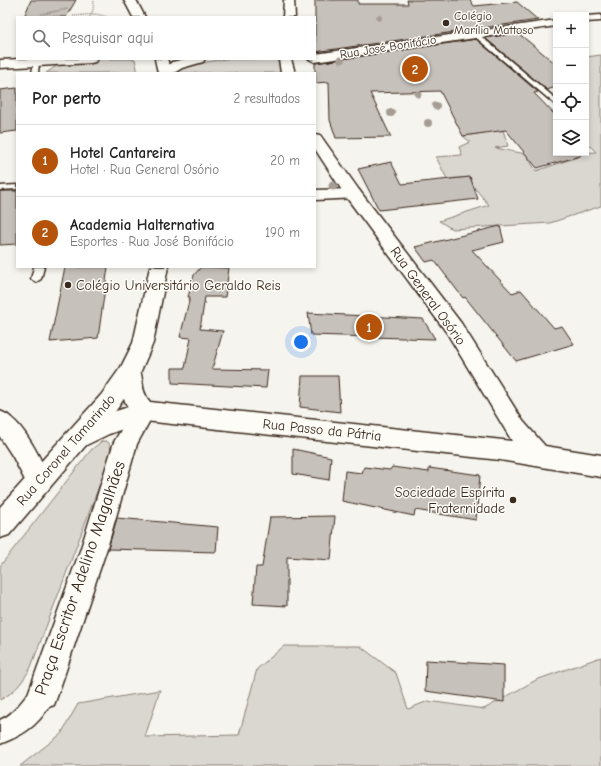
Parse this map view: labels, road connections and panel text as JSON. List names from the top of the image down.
{
  "streets": {
    "street": [
      "Rua José Bonifácio",
      "Rua General Osório",
      "Rua Passo da Pátria",
      "Rua Coronel Tamarindo",
      "Praça Escritor Adelino Magalhães"
    ]
  },
  "crossings": [
    ["Rua General Osório", "Rua Passo da Pátria"],
    ["Rua Passo da Pátria", "Rua Coronel Tamarindo"],
    ["Rua Passo da Pátria", "Praça Escritor Adelino Magalhães"]
  ],
  "places": ["Colégio Marília Mattoso", "Colégio Universitário Geraldo Reis", "Sociedade Espírita Fraternidade"],
  "page": {
    "map_buttons": ["+", "−"],
    "search": "Pesquisar aqui",
    "pins": ["2", "1"],
    "heading": ["Por perto", "2 resultados"],
    "list": [
      {
        "mark": "1",
        "name": "Hotel Cantareira",
        "note": "Hotel · Rua General Osório",
        "value": "20 m"
      },
      {
        "mark": "2",
        "name": "Academia Halternativa",
        "note": "Esportes · Rua José Bonifácio",
        "value": "190 m"
      }
    ]
  }
}
